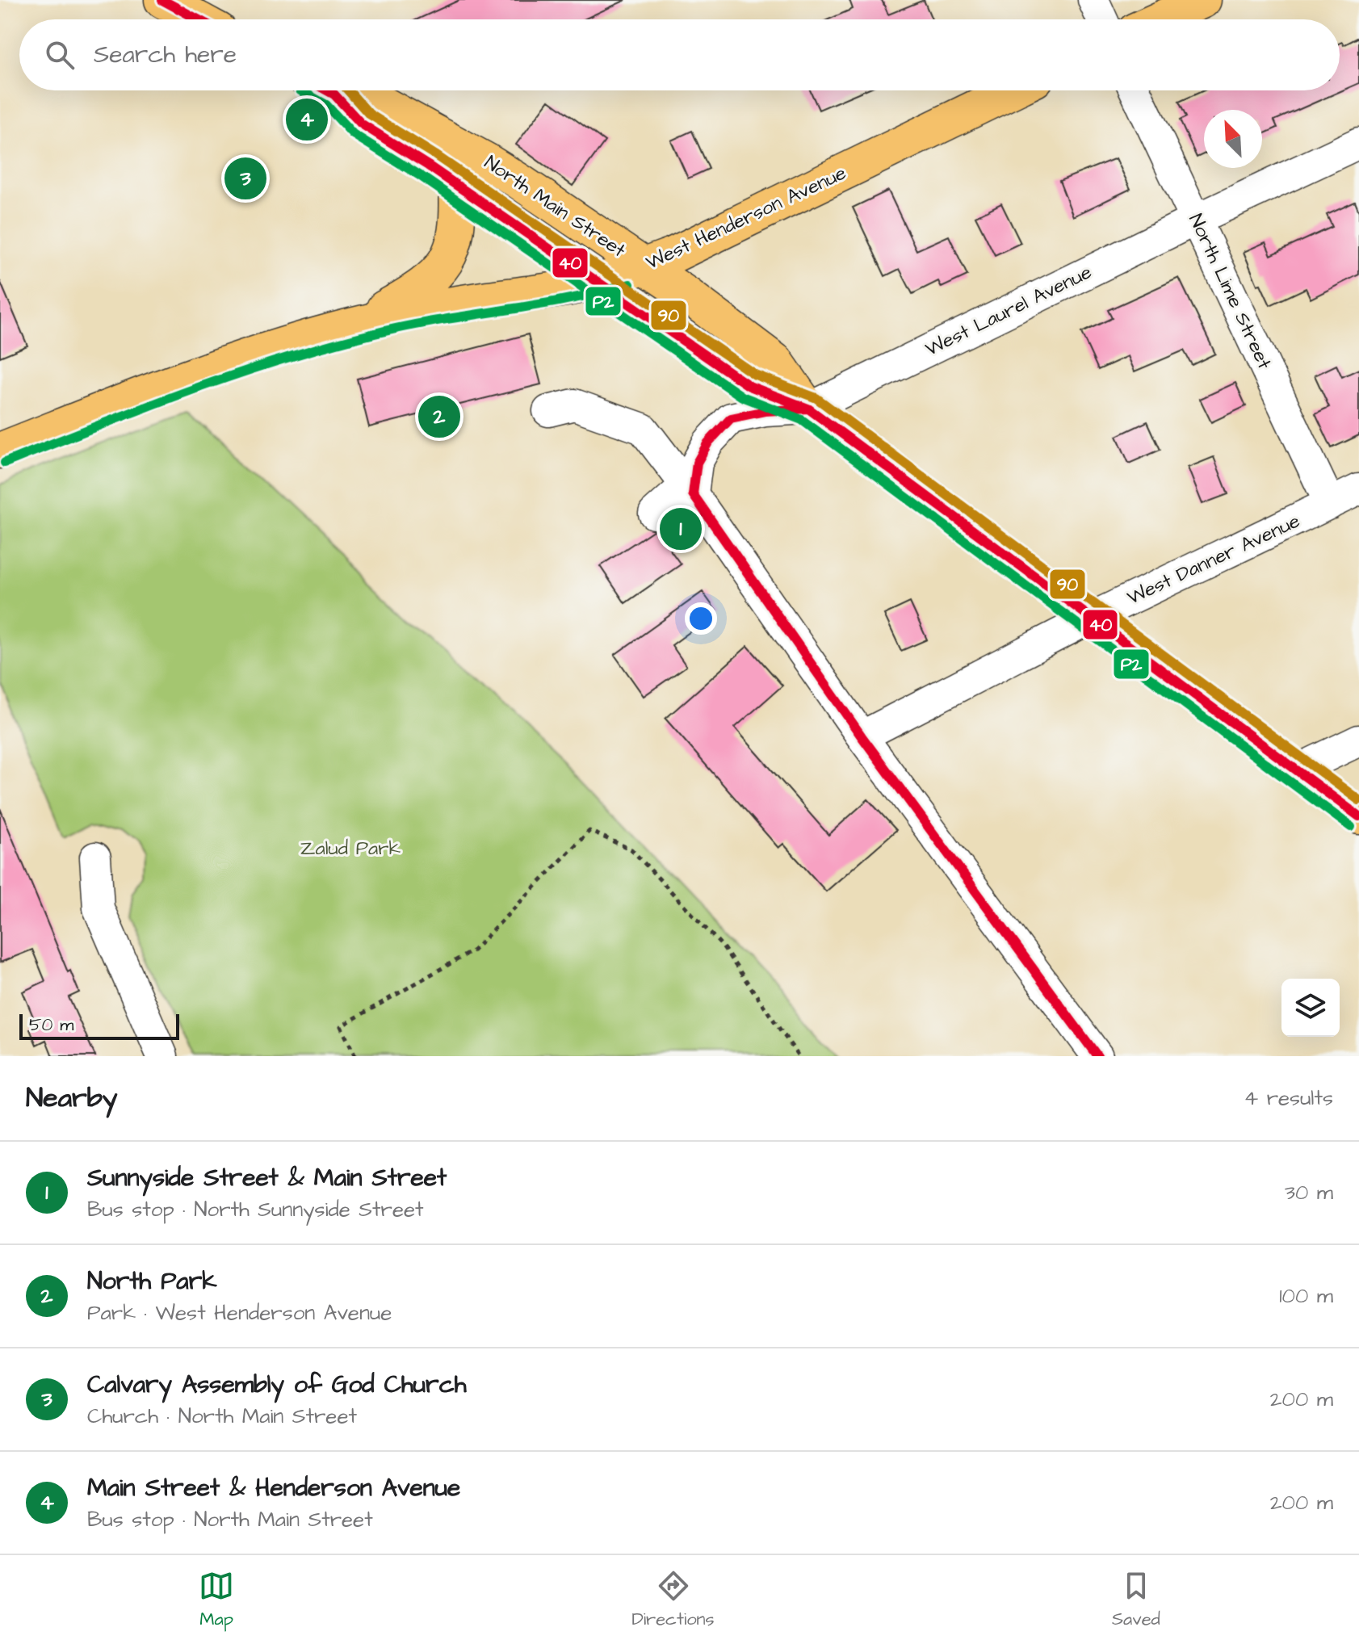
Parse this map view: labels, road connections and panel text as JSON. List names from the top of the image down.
{
  "streets": {
    "main road": ["North Main Street", "West Henderson Avenue"],
    "street": ["North Lime Street", "West Laurel Avenue", "West Danner Avenue"]
  },
  "crossings": [
    ["North Main Street", "West Henderson Avenue"],
    ["North Main Street", "West Laurel Avenue"],
    ["North Main Street", "West Danner Avenue"],
    ["North Lime Street", "West Laurel Avenue"],
    ["North Lime Street", "West Danner Avenue"]
  ],
  "parks": ["Zalud Park"],
  "lines": ["transit line 40", "transit line P2", "transit line 90"],
  "scale_bar": "50 m",
  "north": "top left",
  "page": {
    "search": "Search here",
    "pins": [
      "4",
      "3",
      "2",
      "1"
    ],
    "scale": "50 m",
    "heading": ["Nearby", "4 results"],
    "list": [
      {
        "mark": "1",
        "name": "Sunnyside Street & Main Street",
        "note": "Bus stop · North Sunnyside Street",
        "value": "30 m"
      },
      {
        "mark": "2",
        "name": "North Park",
        "note": "Park · West Henderson Avenue",
        "value": "100 m"
      },
      {
        "mark": "3",
        "name": "Calvary Assembly of God Church",
        "note": "Church · North Main Street",
        "value": "200 m"
      },
      {
        "mark": "4",
        "name": "Main Street & Henderson Avenue",
        "note": "Bus stop · North Main Street",
        "value": "200 m"
      }
    ],
    "nav": ["Map", "Directions", "Saved"]
  }
}
